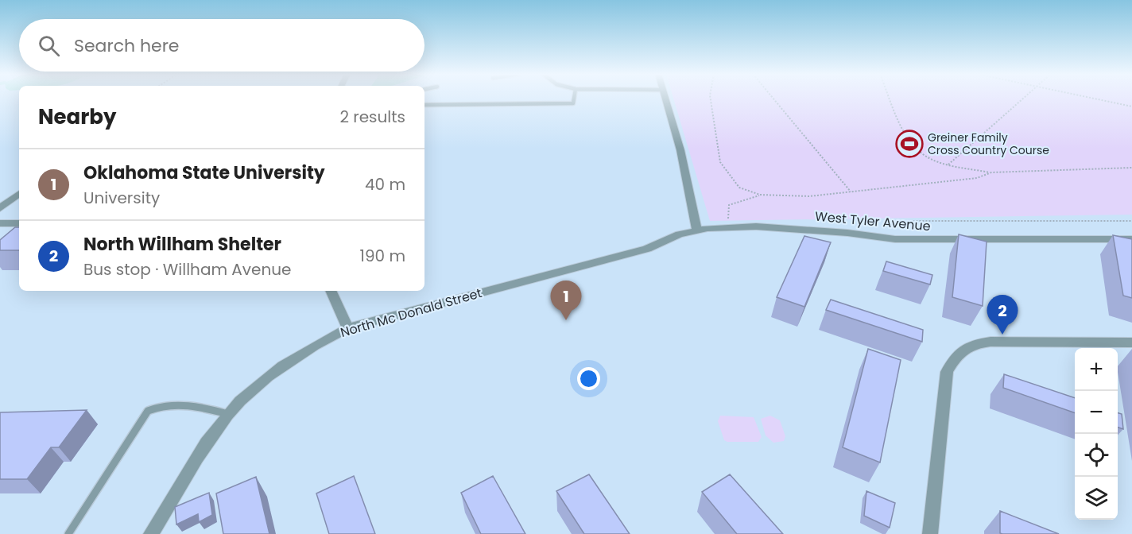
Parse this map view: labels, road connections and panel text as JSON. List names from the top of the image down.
{
  "streets": {
    "street": ["West Tyler Avenue", "North Mc Donald Street"]
  },
  "crossings": [
    ["West Tyler Avenue", "North Mc Donald Street"]
  ],
  "places": {
    "sports": ["Greiner Family Cross Country Course"]
  },
  "page": {
    "search": "Search here",
    "heading": ["Nearby", "2 results"],
    "list": [
      {
        "mark": "1",
        "name": "Oklahoma State University",
        "note": "University",
        "value": "40 m"
      },
      {
        "mark": "2",
        "name": "North Willham Shelter",
        "note": "Bus stop · Willham Avenue",
        "value": "190 m"
      }
    ],
    "pins": ["1", "2"],
    "map_buttons": ["+", "−"]
  }
}
